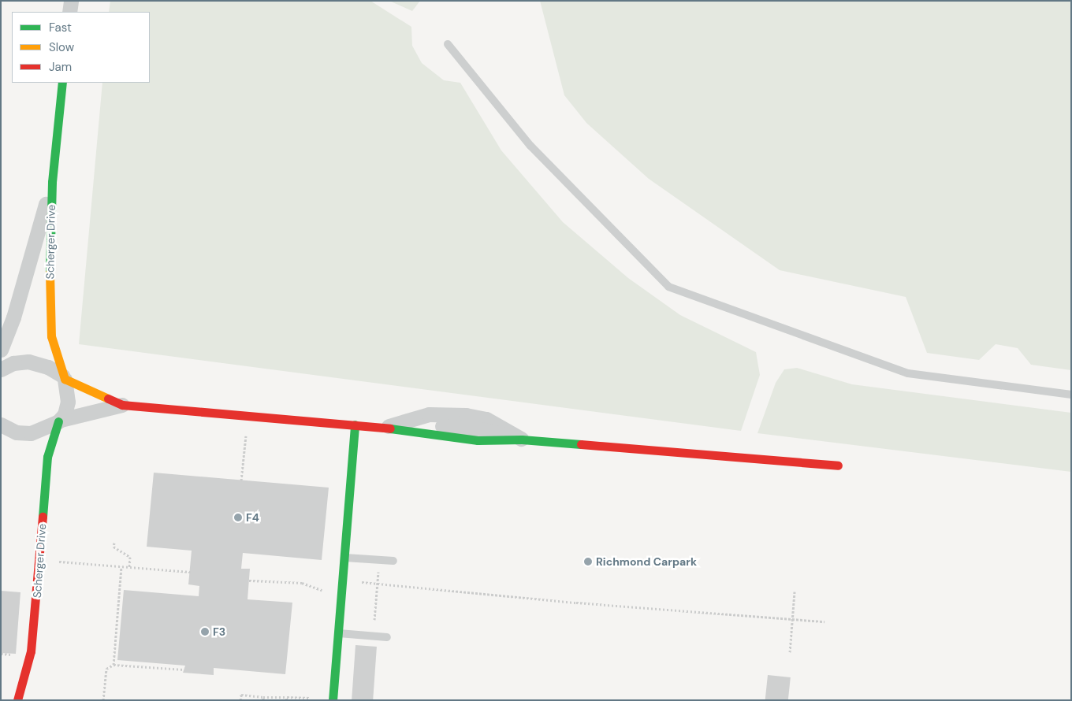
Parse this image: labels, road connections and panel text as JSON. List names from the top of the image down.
{
  "streets": {
    "street": ["Scherger Drive"]
  },
  "places": ["F4", "Richmond Carpark", "F3"],
  "legend": ["Fast", "Slow", "Jam"]
}
